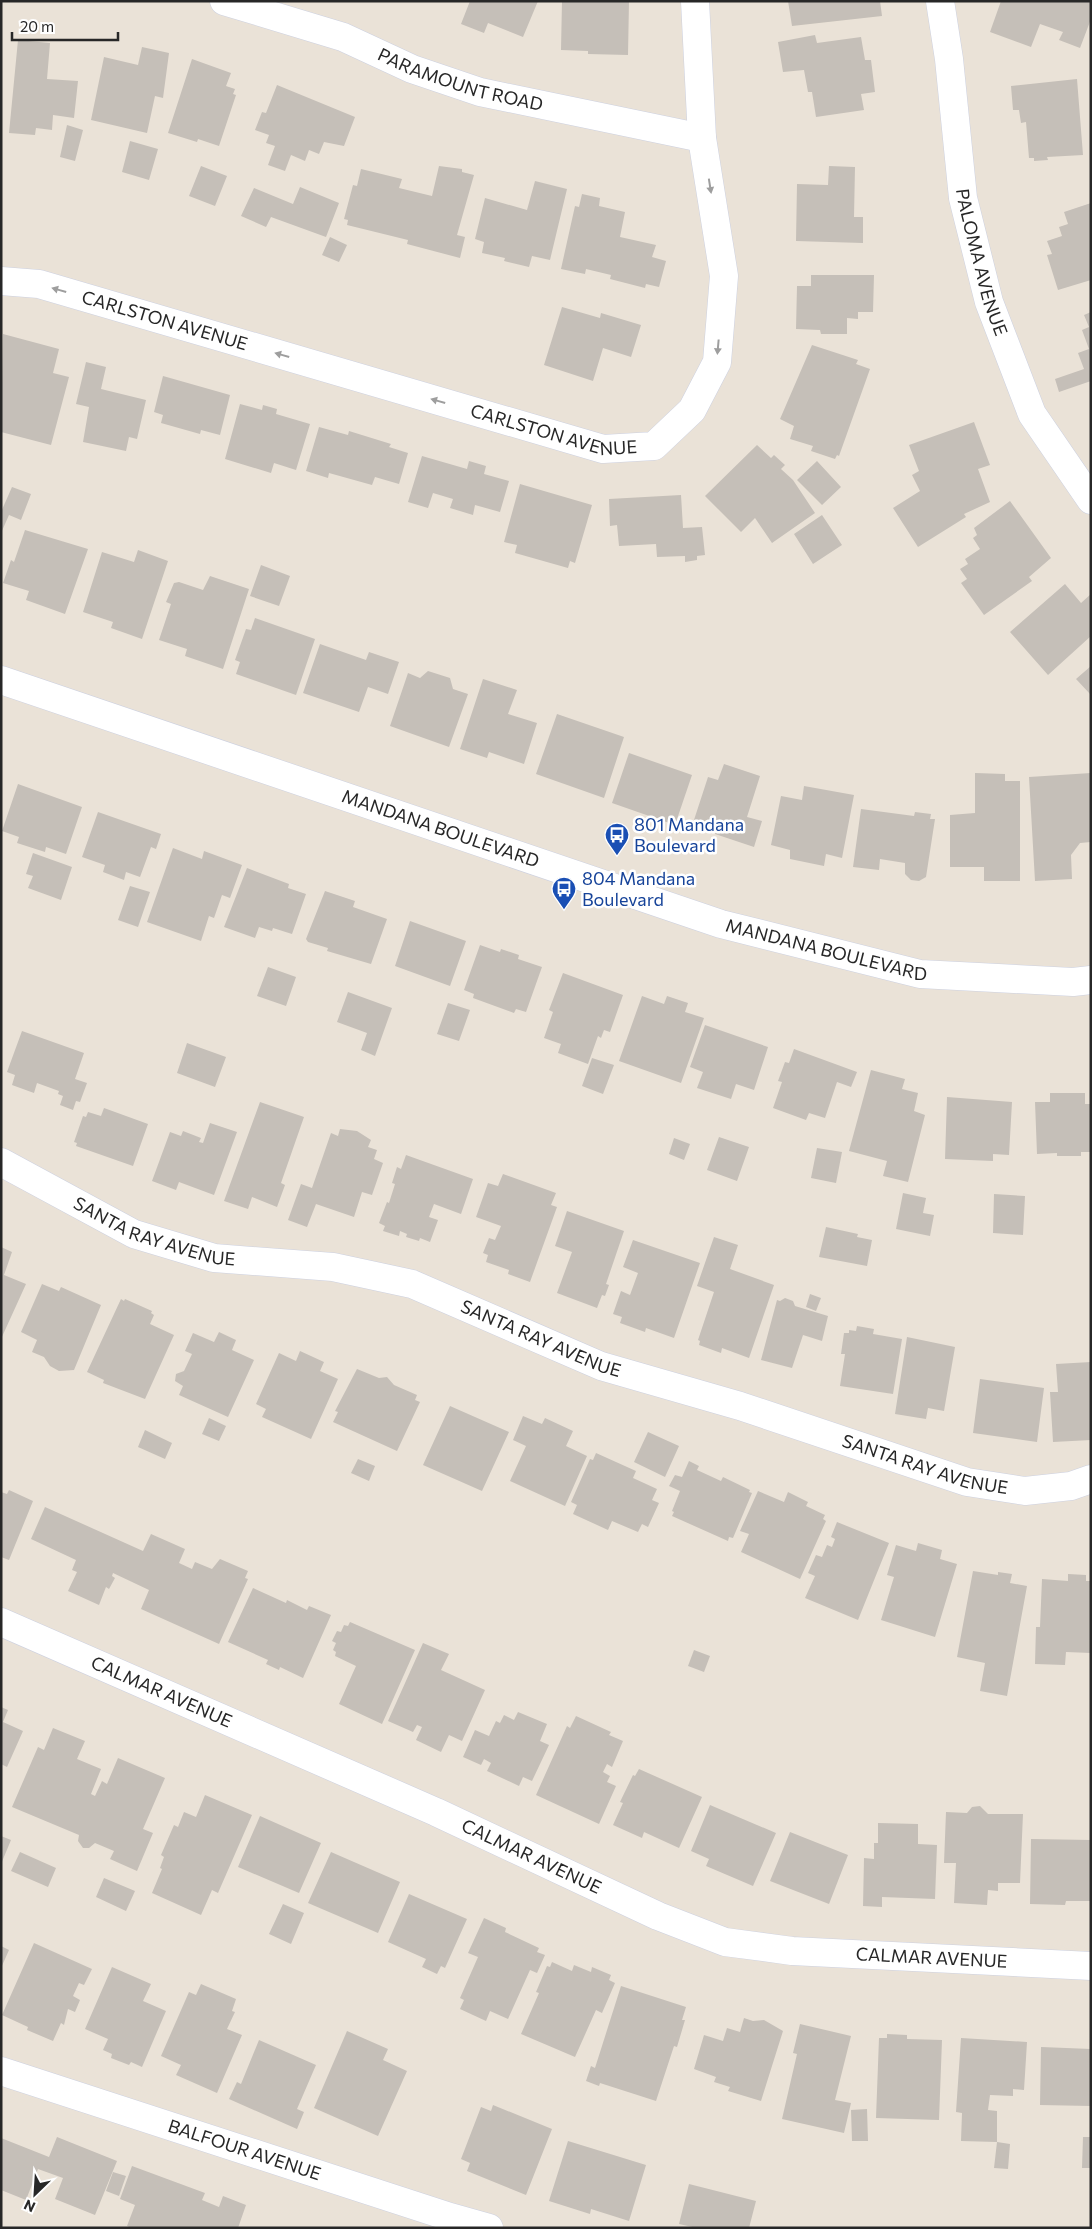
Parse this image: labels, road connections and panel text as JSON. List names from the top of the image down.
{
  "streets": {
    "street": [
      "PARAMOUNT ROAD",
      "PALOMA AVENUE",
      "CARLSTON AVENUE",
      "MANDANA BOULEVARD",
      "SANTA RAY AVENUE",
      "CALMAR AVENUE",
      "BALFOUR AVENUE"
    ]
  },
  "crossings": [
    ["PARAMOUNT ROAD", "CARLSTON AVENUE"]
  ],
  "places": {
    "bus stop": ["801 Mandana Boulevard", "804 Mandana Boulevard"]
  },
  "scale_bar": "20 m",
  "north": "bottom left"
}
